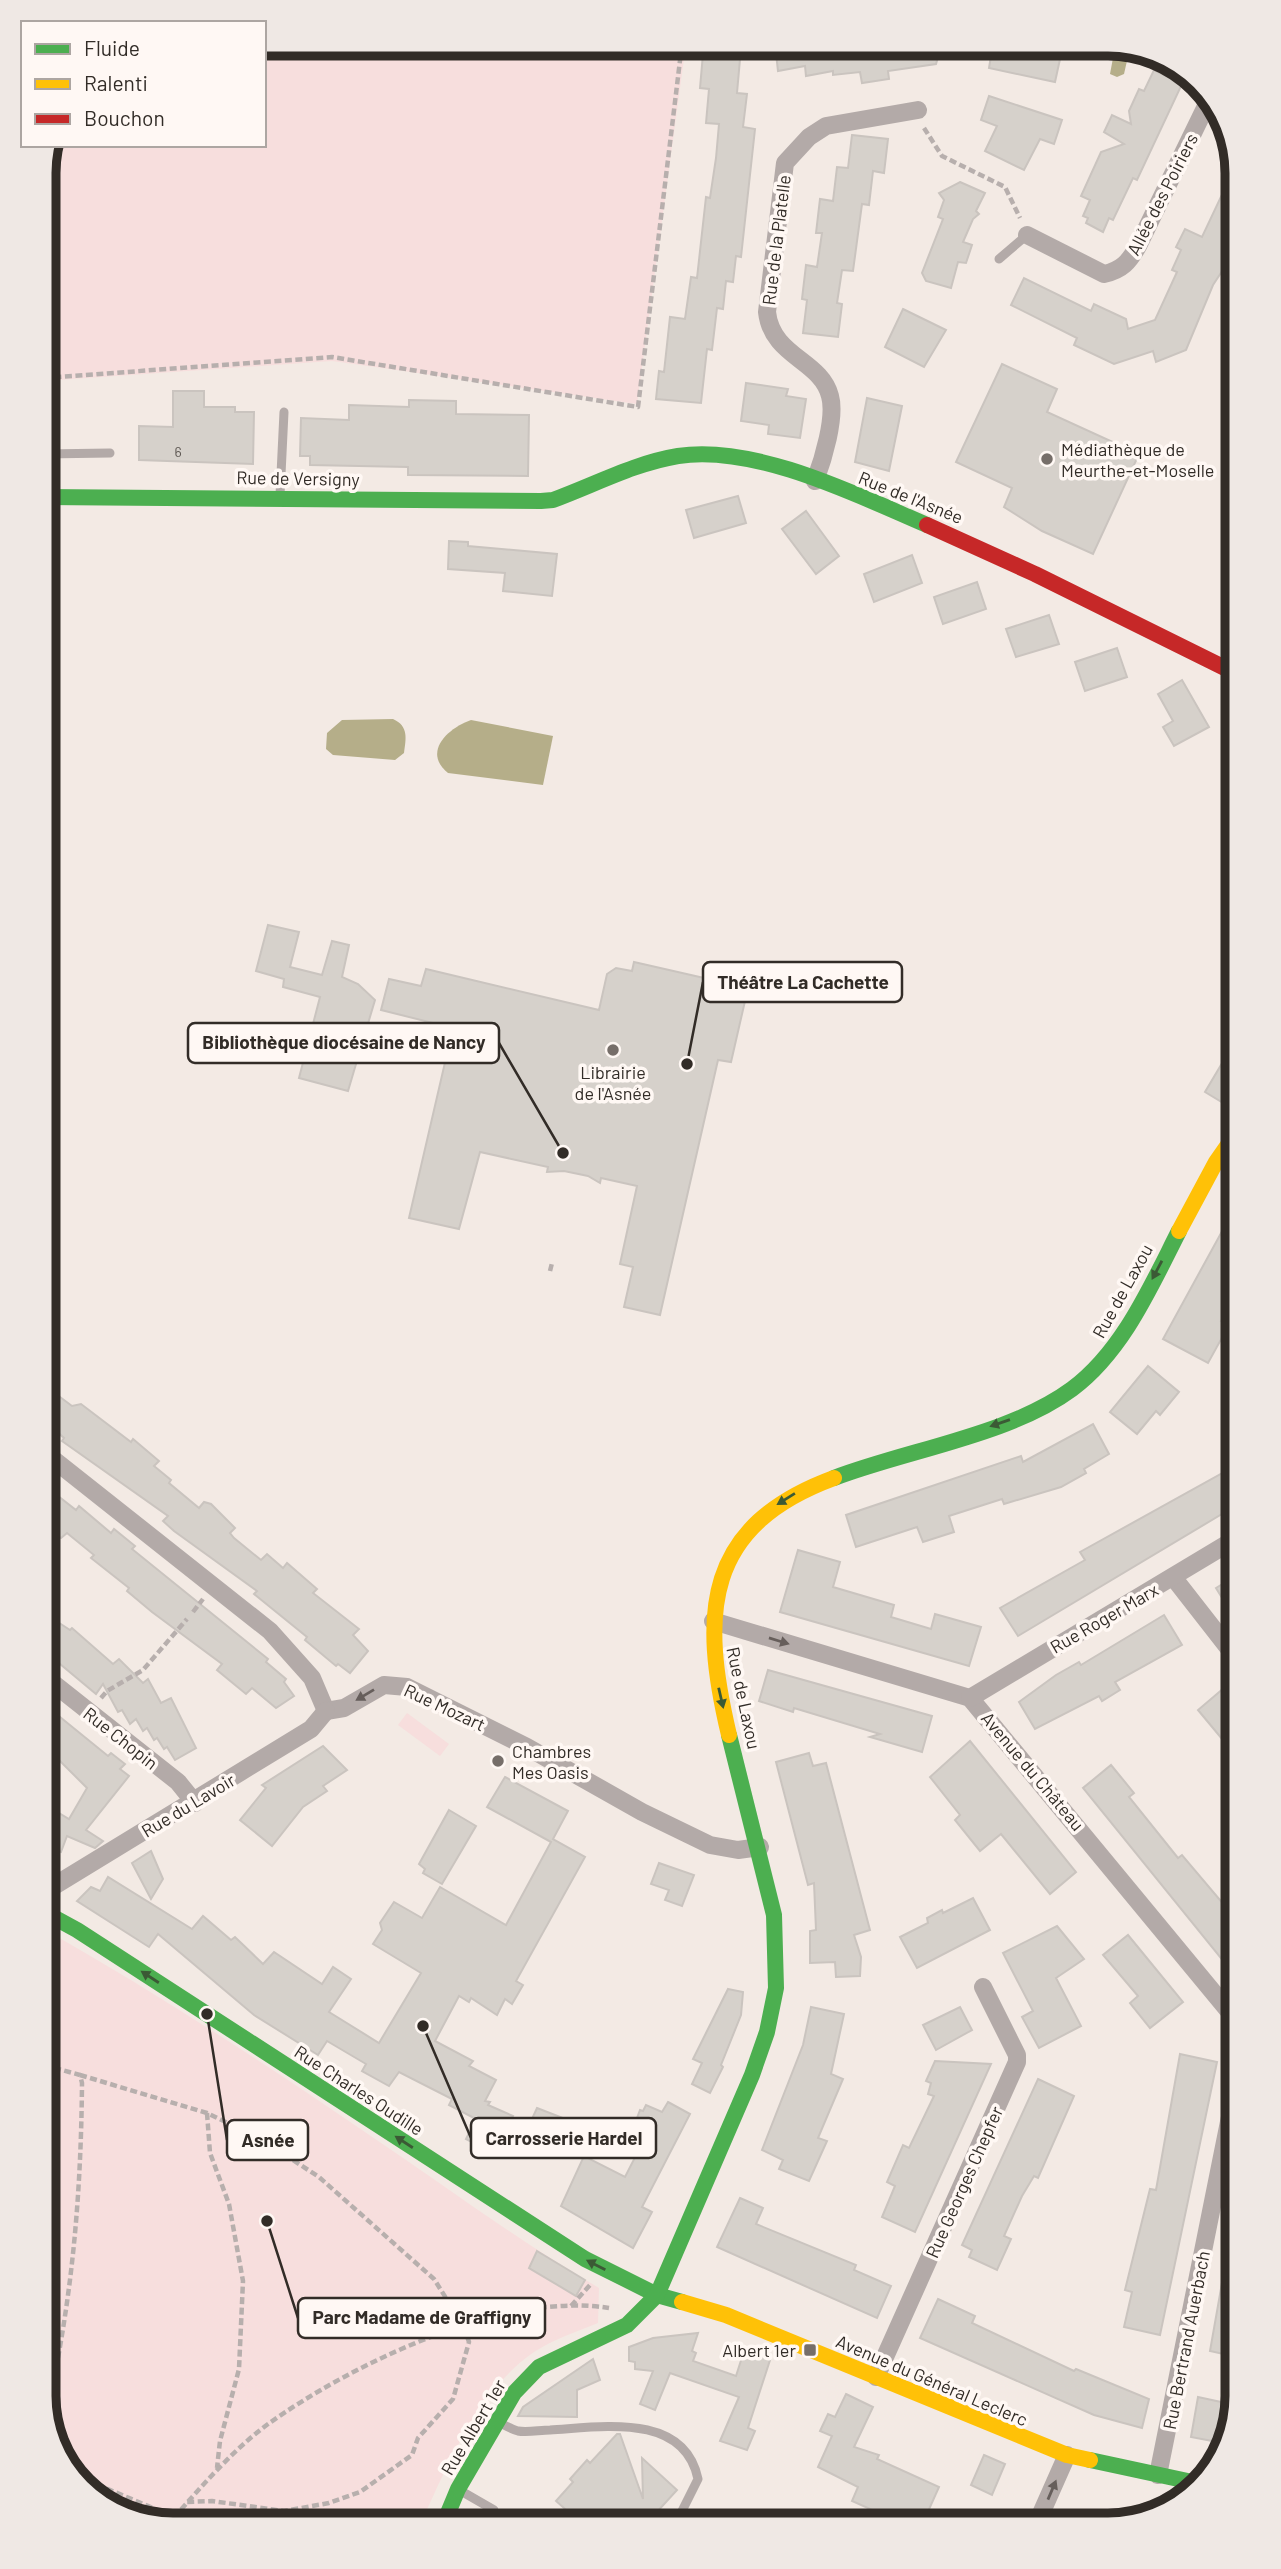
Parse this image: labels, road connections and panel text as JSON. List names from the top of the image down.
{
  "streets": {
    "street": [
      "Allée des Poiriers",
      "Rue de la Platelle",
      "Rue de Versigny",
      "Rue de l'Asnée",
      "Rue de Laxou",
      "Rue Roger Marx",
      "Rue Mozart",
      "Rue Chopin",
      "Avenue du Château",
      "Rue du Lavoir",
      "Rue Charles Oudille",
      "Rue Georges Chepfer",
      "Rue Bertrand Auerbach",
      "Avenue du Général Leclerc",
      "Rue Albert 1er"
    ]
  },
  "crossings": [
    ["Rue de la Platelle", "Rue de l'Asnée"],
    ["Rue de Versigny", "Rue de l'Asnée"],
    ["Rue de Laxou", "Rue Mozart"],
    ["Rue de Laxou", "Avenue du Château"],
    ["Rue de Laxou", "Rue Charles Oudille"],
    ["Rue de Laxou", "Avenue du Général Leclerc"],
    ["Rue de Laxou", "Rue Albert 1er"],
    ["Rue Roger Marx", "Avenue du Château"],
    ["Rue Mozart", "Rue du Lavoir"],
    ["Rue Chopin", "Rue du Lavoir"],
    ["Rue Charles Oudille", "Avenue du Général Leclerc"],
    ["Rue Charles Oudille", "Rue Albert 1er"],
    ["Rue Georges Chepfer", "Avenue du Général Leclerc"],
    ["Rue Bertrand Auerbach", "Avenue du Général Leclerc"],
    ["Avenue du Général Leclerc", "Rue Albert 1er"]
  ],
  "one_way": [
    "Rue de Laxou",
    "Rue Mozart",
    "Avenue du Château",
    "Rue Charles Oudille"
  ],
  "places": {
    "other": [
      "Médiathèque de Meurthe-et-Moselle",
      "Librairie de l'Asnée",
      "Théâtre La Cachette",
      "Bibliothèque diocésaine de Nancy",
      "Chambres Mes Oasis",
      "Asnée",
      "Carrosserie Hardel",
      "Parc Madame de Graffigny"
    ],
    "transit": ["Albert 1er"]
  },
  "house_numbers": ["6"],
  "legend": ["Fluide", "Ralenti", "Bouchon"]
}
